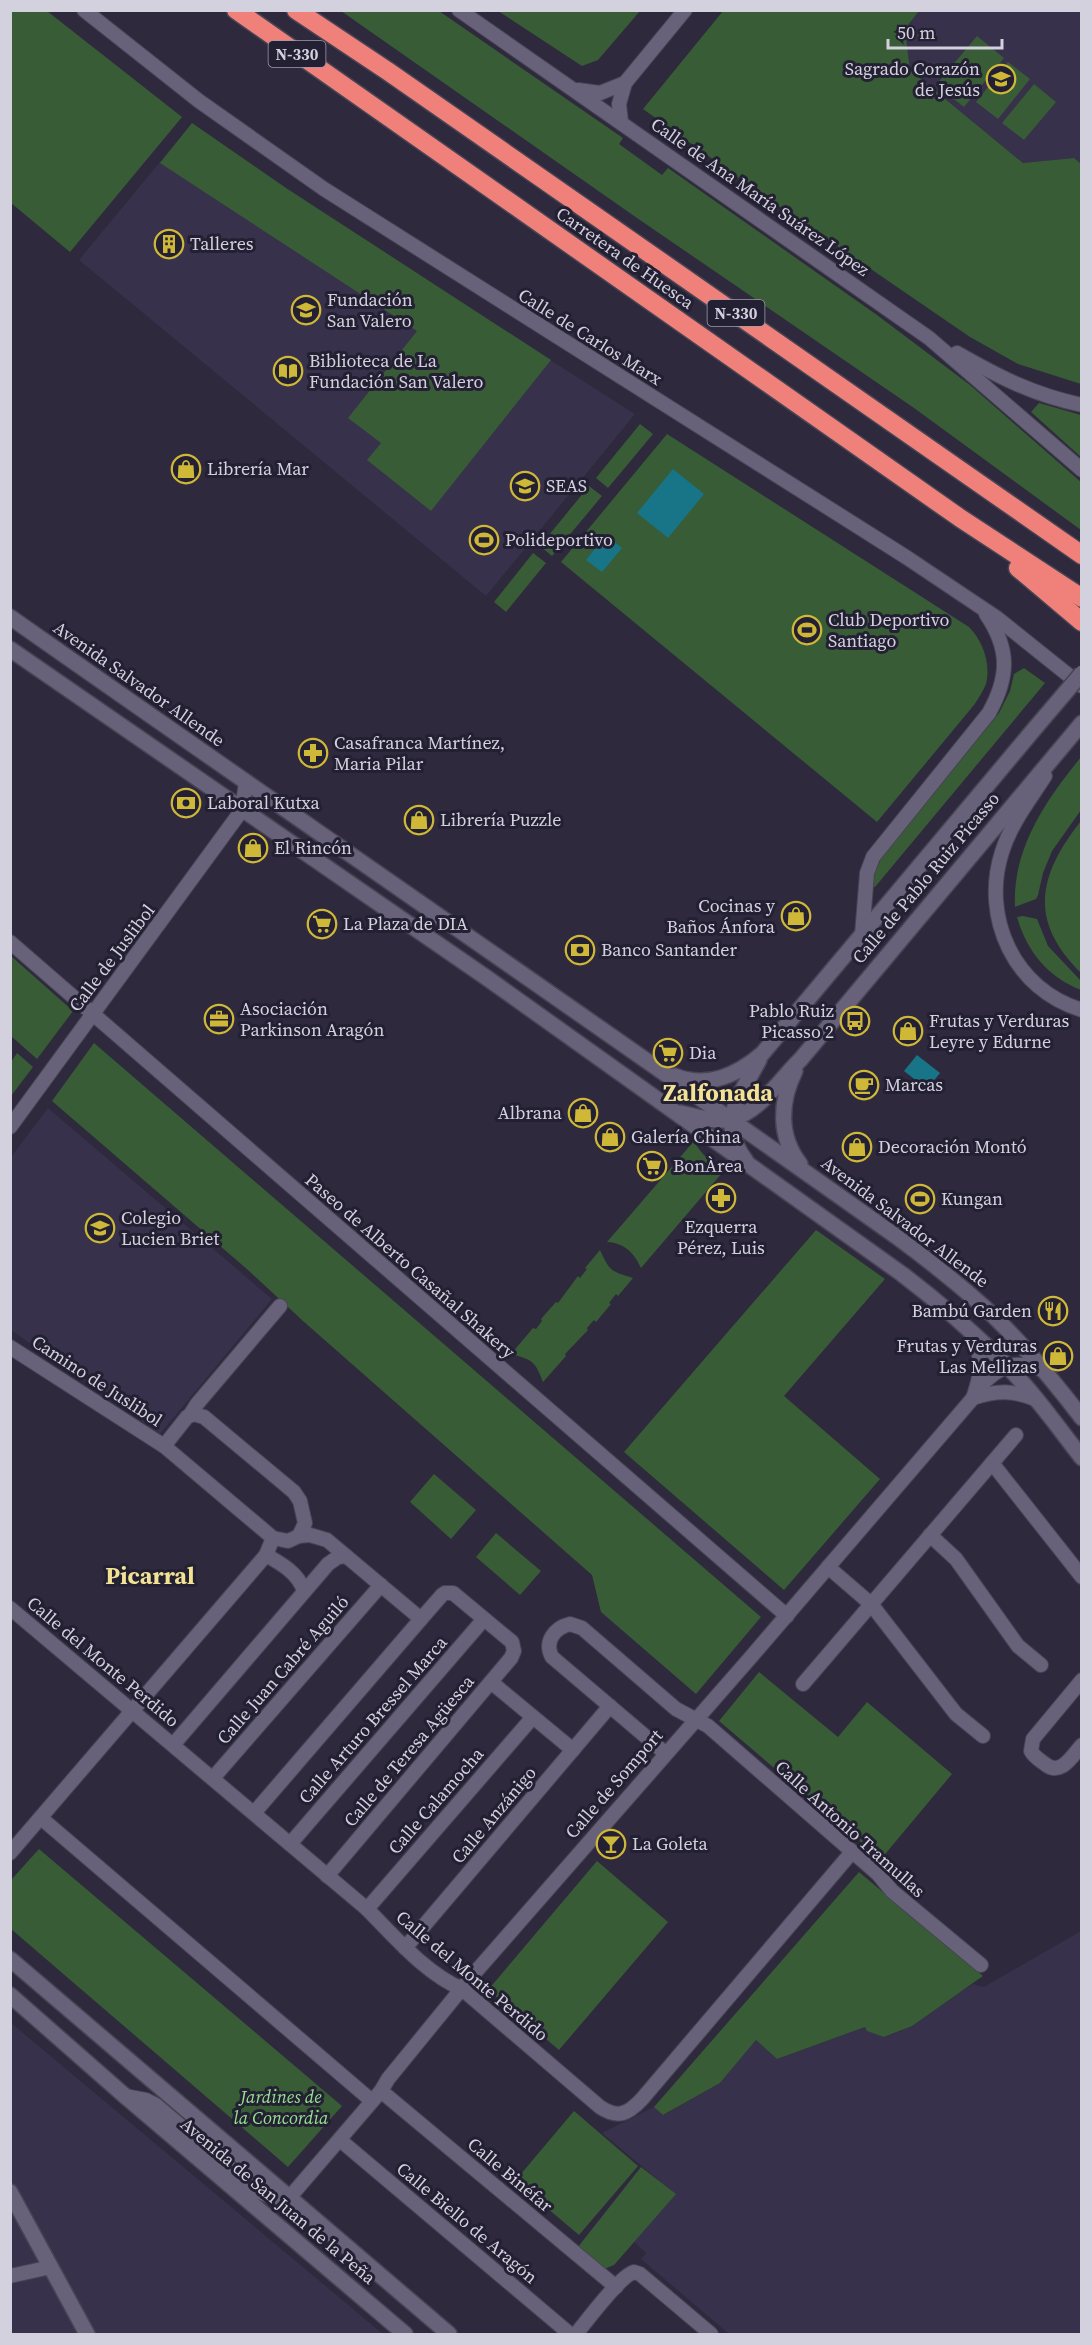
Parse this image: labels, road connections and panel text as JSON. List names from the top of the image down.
{
  "streets": {
    "highway": ["N-330", "Carretera de Huesca"],
    "main road": ["Avenida Salvador Allende", "Calle de Pablo Ruiz Picasso", "Avenida de San Juan de la Peña"],
    "street": [
      "Calle de Ana María Suárez López",
      "Calle de Carlos Marx",
      "Calle de Juslibol",
      "Paseo de Alberto Casañal Shakery",
      "Camino de Juslibol",
      "Calle del Monte Perdido",
      "Calle Juan Cabré Aguiló",
      "Calle Arturo Bressel Marca",
      "Calle de Teresa Agüesca",
      "Calle de Somport",
      "Calle Calamocha",
      "Calle Anzánigo",
      "Calle Antonio Tramullas",
      "Calle Binéfar",
      "Calle Biello de Aragón"
    ]
  },
  "crossings": [
    ["Calle de Carlos Marx", "Calle de Pablo Ruiz Picasso"],
    ["Avenida Salvador Allende", "Calle de Pablo Ruiz Picasso"],
    ["Calle de Juslibol", "Paseo de Alberto Casañal Shakery"],
    ["Paseo de Alberto Casañal Shakery", "Calle de Somport"],
    ["Calle del Monte Perdido", "Calle Juan Cabré Aguiló"],
    ["Calle del Monte Perdido", "Calle Arturo Bressel Marca"],
    ["Calle del Monte Perdido", "Calle de Teresa Agüesca"],
    ["Calle del Monte Perdido", "Calle de Somport"],
    ["Calle del Monte Perdido", "Calle Calamocha"],
    ["Calle del Monte Perdido", "Calle Anzánigo"],
    ["Calle del Monte Perdido", "Calle Antonio Tramullas"],
    ["Calle Arturo Bressel Marca", "Calle de Teresa Agüesca"],
    ["Calle de Somport", "Calle Antonio Tramullas"],
    ["Calle de Somport", "Calle Binéfar"],
    ["Calle de Somport", "Avenida de San Juan de la Peña"],
    ["Calle de Somport", "Calle Biello de Aragón"],
    ["Calle Anzánigo", "Calle Antonio Tramullas"]
  ],
  "districts": ["Zalfonada", "Picarral"],
  "parks": ["Jardines de la Concordia"],
  "places": {
    "school or university": [
      "Sagrado Corazón de Jesús",
      "Fundación San Valero",
      "SEAS",
      "Colegio Lucien Briet"
    ],
    "building": ["Talleres"],
    "library": ["Biblioteca de La Fundación San Valero"],
    "shop": [
      "Librería Mar",
      "Librería Puzzle",
      "El Rincón",
      "Cocinas y Baños Ánfora",
      "Frutas y Verduras Leyre y Edurne",
      "Albrana",
      "Galería China",
      "Decoración Montó",
      "Frutas y Verduras Las Mellizas"
    ],
    "sports": ["Polideportivo", "Club Deportivo Santiago", "Kungan"],
    "pharmacy": ["Casafranca Martínez, Maria Pilar", "Ezquerra Pérez, Luis"],
    "bank": ["Laboral Kutxa", "Banco Santander"],
    "supermarket": ["La Plaza de DIA", "Dia", "BonÀrea"],
    "office": ["Asociación Parkinson Aragón"],
    "bus stop": ["Pablo Ruiz Picasso 2"],
    "cafe": ["Marcas"],
    "restaurant": ["Bambú Garden"],
    "bar": ["La Goleta"]
  },
  "scale_bar": "50 m"
}
